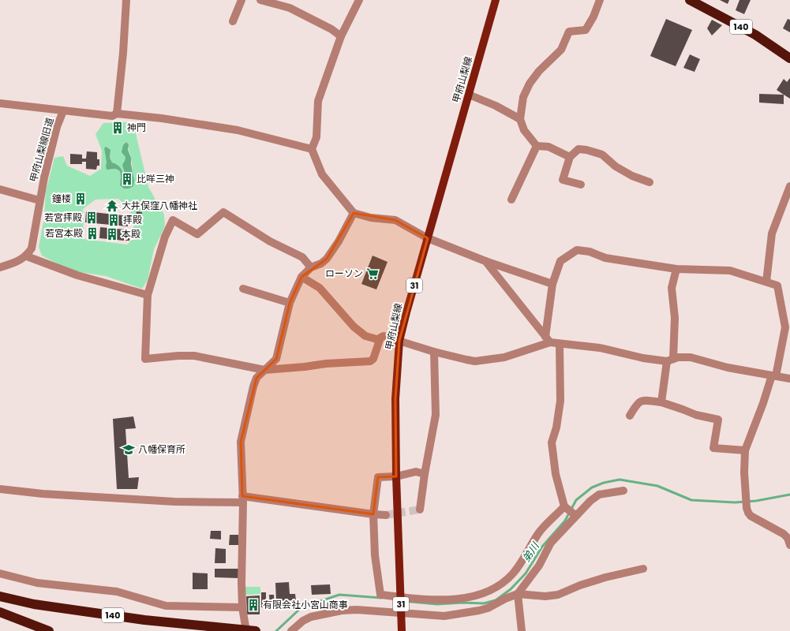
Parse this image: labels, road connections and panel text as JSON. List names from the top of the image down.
{
  "streets": {
    "highway": ["140"],
    "main road": ["甲府山梨線", "31"],
    "street": ["甲府山梨線旧道"]
  },
  "water": ["弟川"],
  "places": {
    "building": [
      "神門",
      "比咩三神",
      "鐘楼",
      "若宮拝殿",
      "拝殿",
      "若宮本殿",
      "本殿",
      "有限会社小宮山商事"
    ],
    "temple": ["大井俣窪八幡神社"],
    "supermarket": ["ローソン"],
    "school or university": ["八幡保育所"]
  }
}
